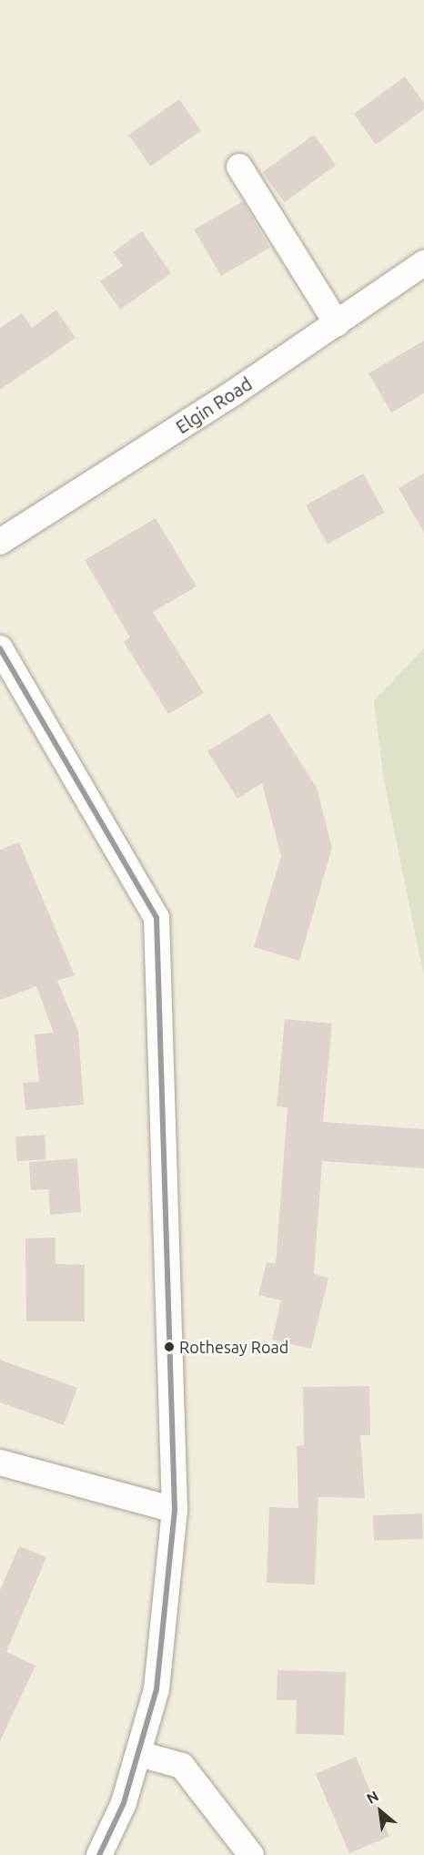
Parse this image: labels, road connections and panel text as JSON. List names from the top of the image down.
{
  "streets": {
    "street": ["Elgin Road"]
  },
  "places": ["Rothesay Road"],
  "north": "top left"
}
